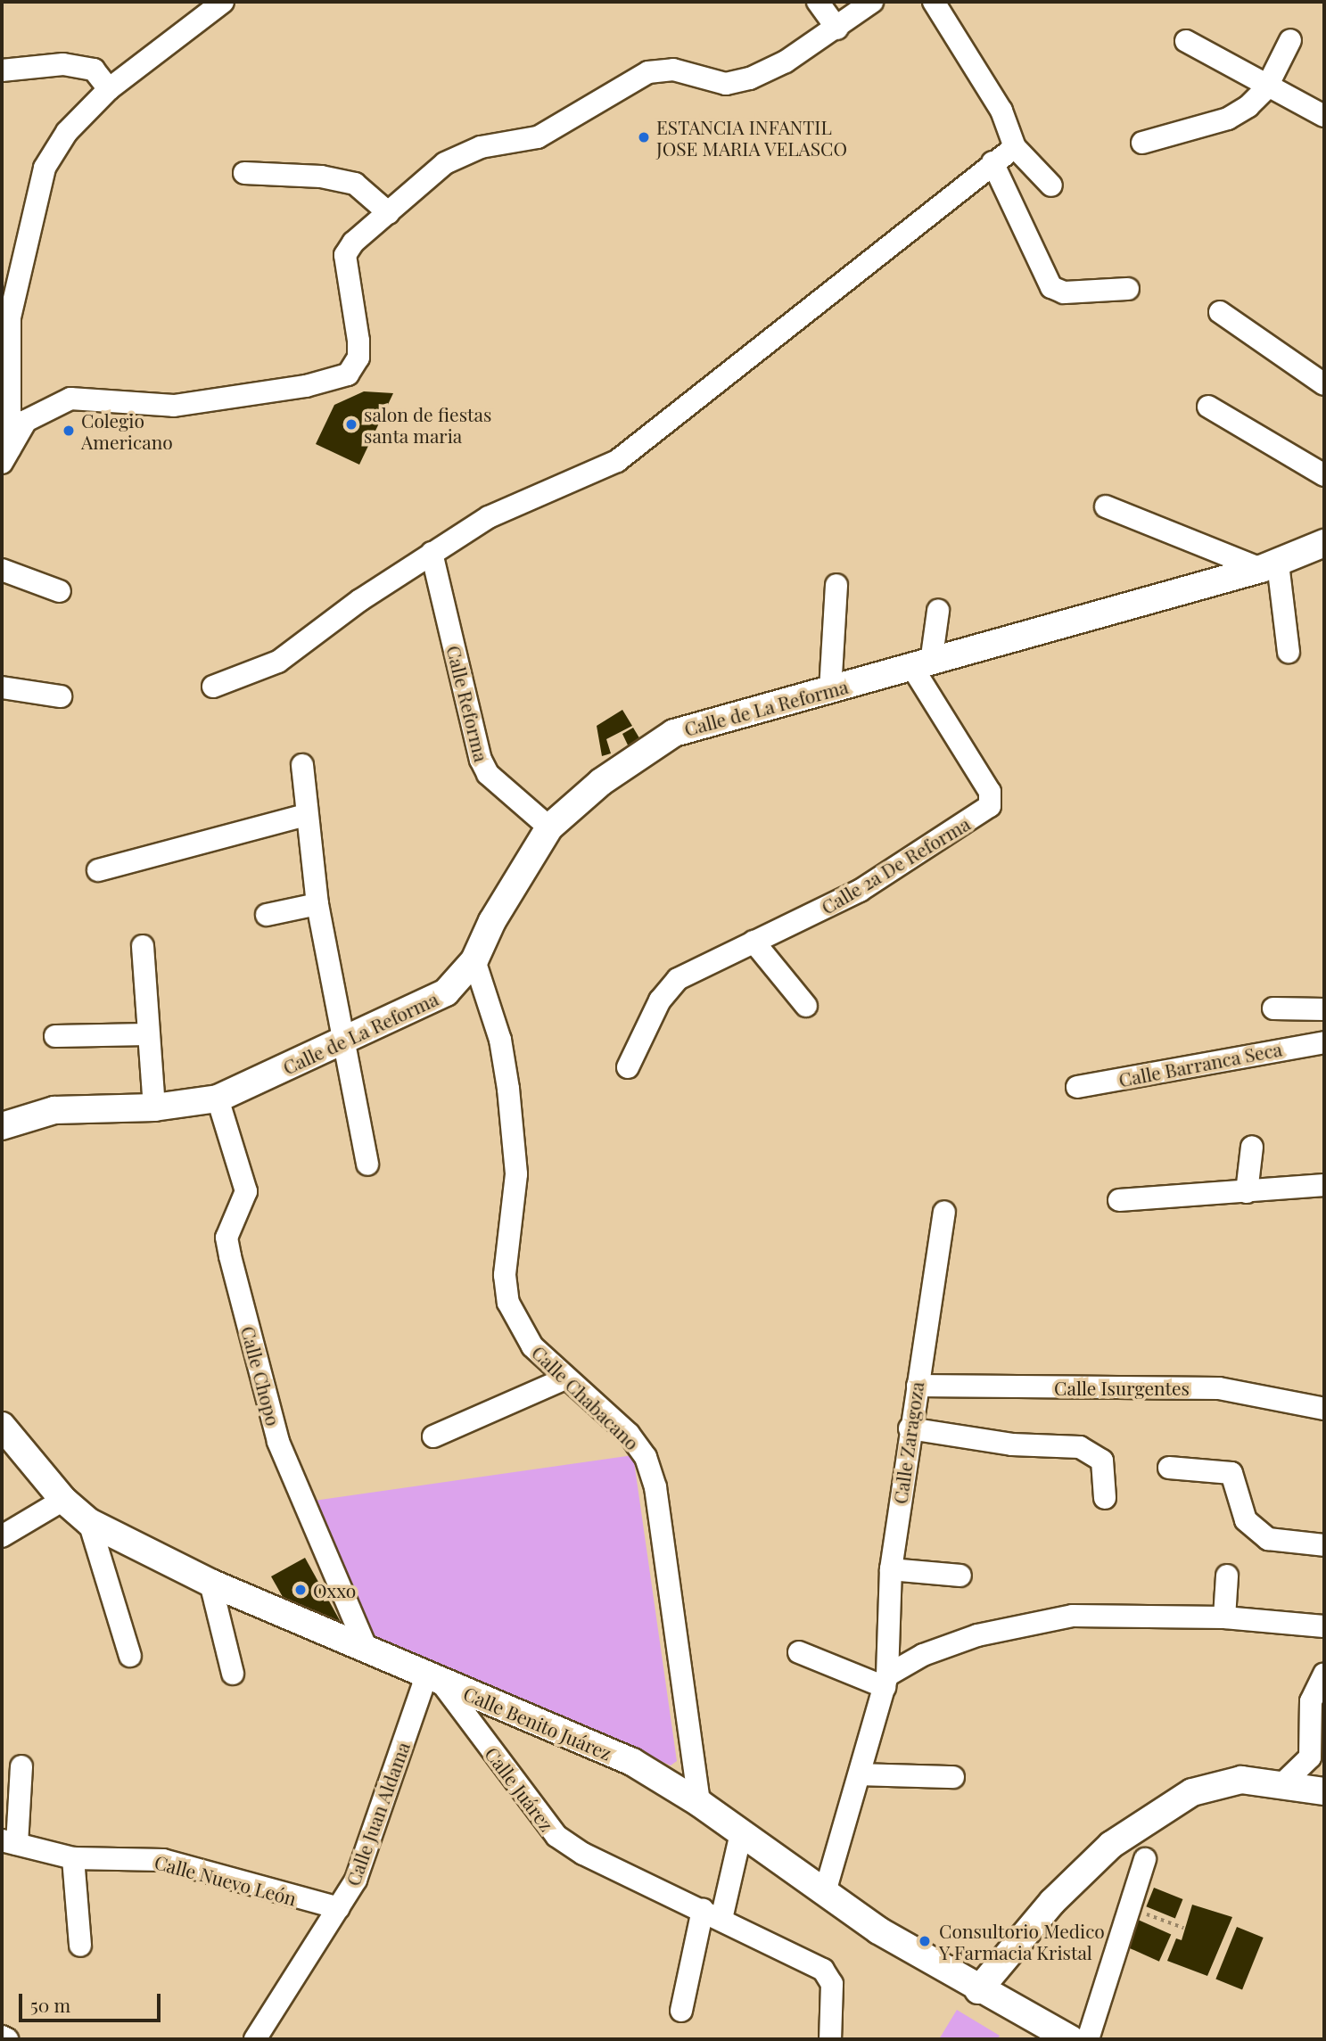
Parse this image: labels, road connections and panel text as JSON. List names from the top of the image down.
{
  "streets": {
    "street": [
      "Calle Reforma",
      "Calle de La Reforma",
      "Calle 2a De Reforma",
      "Calle Barranca Seca",
      "Calle Chopo",
      "Calle Isurgentes",
      "Calle Chabacano",
      "Calle Zaragoza",
      "Calle Benito Juárez",
      "Calle Juárez",
      "Calle Juan Aldama",
      "Calle Nuevo León"
    ]
  },
  "crossings": [
    ["Calle Reforma", "Calle de La Reforma"],
    ["Calle de La Reforma", "Calle 2a De Reforma"],
    ["Calle de La Reforma", "Calle Chopo"],
    ["Calle de La Reforma", "Calle Chabacano"],
    ["Calle Chopo", "Calle Benito Juárez"],
    ["Calle Isurgentes", "Calle Zaragoza"],
    ["Calle Chabacano", "Calle Benito Juárez"],
    ["Calle Zaragoza", "Calle Benito Juárez"],
    ["Calle Benito Juárez", "Calle Juárez"],
    ["Calle Benito Juárez", "Calle Juan Aldama"],
    ["Calle Juárez", "Calle Juan Aldama"],
    ["Calle Juan Aldama", "Calle Nuevo León"]
  ],
  "places": [
    "ESTANCIA INFANTIL JOSE MARIA VELASCO",
    "salon de fiestas santa maria",
    "Colegio Americano",
    "Oxxo",
    "Consultorio Medico Y Farmacia Kristal"
  ],
  "scale_bar": "50 m"
}
